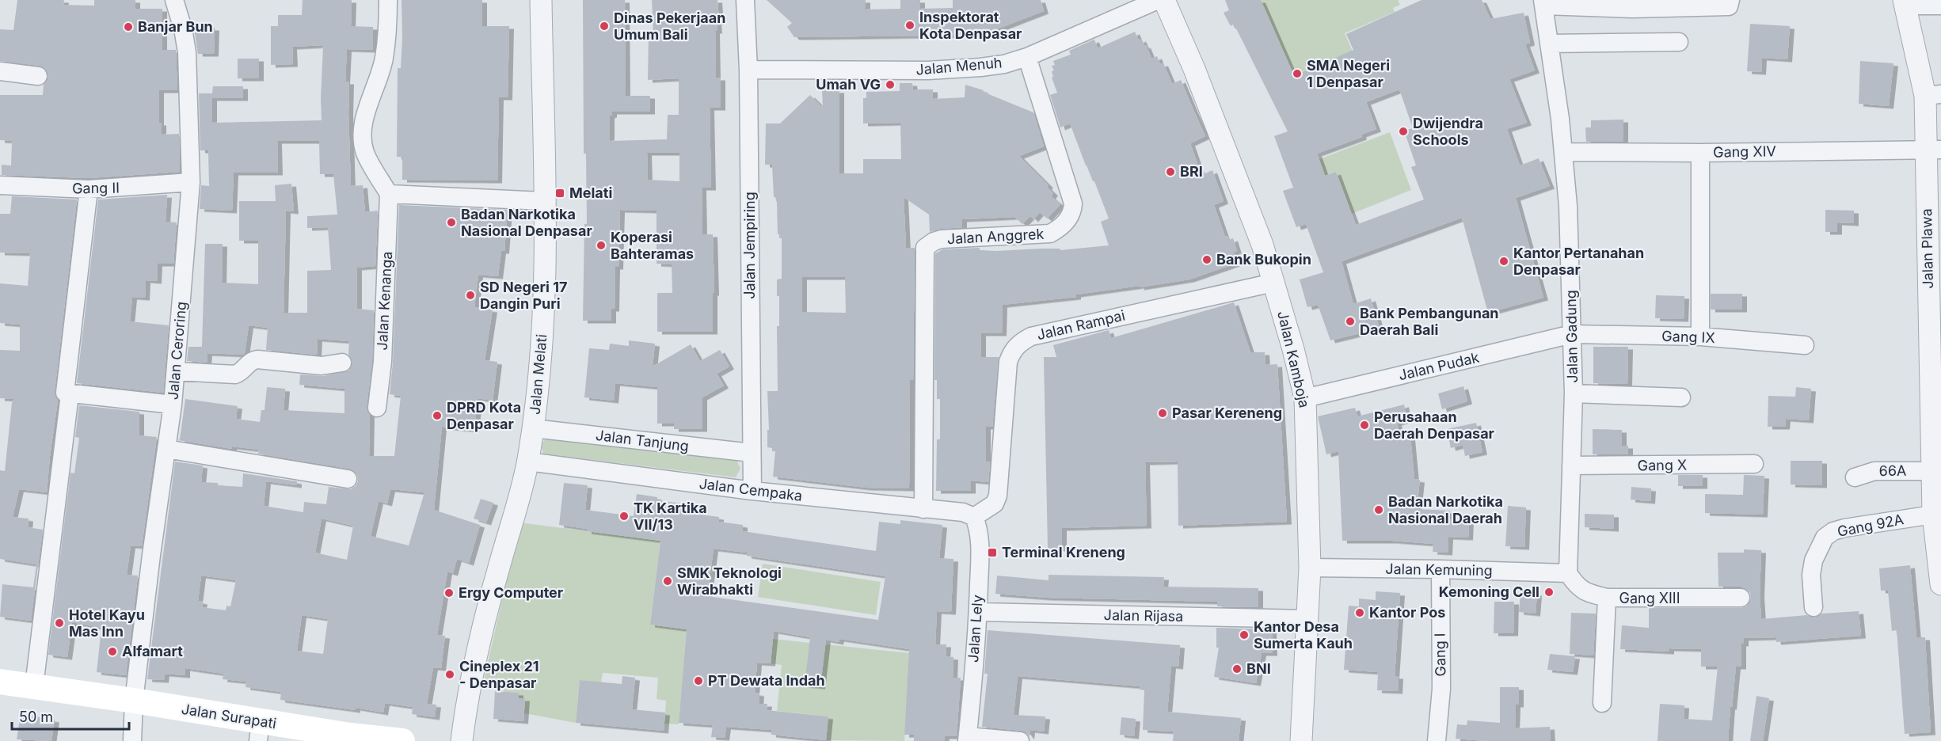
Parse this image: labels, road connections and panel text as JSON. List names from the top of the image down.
{
  "streets": {
    "main road": ["Jalan Surapati"],
    "street": [
      "Jalan Menuh",
      "Gang XIV",
      "Gang II",
      "Jalan Anggrek",
      "Jalan Jempiring",
      "Jalan Plawa",
      "Jalan Kenanga",
      "Jalan Rampai",
      "Jalan Gadung",
      "Gang IX",
      "Jalan Ceroring",
      "Jalan Kamboja",
      "Jalan Pudak",
      "Jalan Melati",
      "Jalan Tanjung",
      "Gang X",
      "66A",
      "Jalan Cempaka",
      "Gang 92A",
      "Jalan Kemuning",
      "Gang XIII",
      "Jalan Rijasa",
      "Jalan Lely",
      "Gang I"
    ]
  },
  "crossings": [
    ["Jalan Menuh", "Jalan Anggrek"],
    ["Jalan Menuh", "Jalan Jempiring"],
    ["Gang XIV", "Jalan Plawa"],
    ["Gang XIV", "Jalan Gadung"],
    ["Gang II", "Jalan Ceroring"],
    ["Jalan Anggrek", "Jalan Cempaka"],
    ["Jalan Jempiring", "Jalan Tanjung"],
    ["Jalan Jempiring", "Jalan Cempaka"],
    ["Jalan Plawa", "66A"],
    ["Jalan Plawa", "Gang 92A"],
    ["Jalan Rampai", "Jalan Kamboja"],
    ["Jalan Rampai", "Jalan Cempaka"],
    ["Jalan Rampai", "Jalan Lely"],
    ["Jalan Gadung", "Gang IX"],
    ["Jalan Gadung", "Jalan Pudak"],
    ["Jalan Gadung", "Gang X"],
    ["Jalan Gadung", "Jalan Kemuning"],
    ["Jalan Gadung", "Gang XIII"],
    ["Gang IX", "Jalan Pudak"],
    ["Jalan Ceroring", "Jalan Surapati"],
    ["Jalan Kamboja", "Jalan Pudak"],
    ["Jalan Kamboja", "Jalan Kemuning"],
    ["Jalan Kamboja", "Jalan Rijasa"],
    ["Jalan Melati", "Jalan Tanjung"],
    ["Jalan Melati", "Jalan Cempaka"],
    ["Jalan Cempaka", "Jalan Lely"],
    ["Jalan Kemuning", "Gang XIII"],
    ["Jalan Kemuning", "Gang I"],
    ["Jalan Rijasa", "Jalan Lely"]
  ],
  "places": {
    "other": [
      "Inspektorat Kota Denpasar",
      "Dinas Pekerjaan Umum Bali",
      "Banjar Bun",
      "SMA Negeri 1 Denpasar",
      "Umah VG",
      "Dwijendra Schools",
      "BRI",
      "Badan Narkotika Nasional Denpasar",
      "Koperasi Bahteramas",
      "Bank Bukopin",
      "Kantor Pertanahan Denpasar",
      "SD Negeri 17 Dangin Puri",
      "Bank Pembangunan Daerah Bali",
      "Pasar Kereneng",
      "DPRD Kota Denpasar",
      "Perusahaan Daerah Denpasar",
      "Badan Narkotika Nasional Daerah",
      "TK Kartika VII/13",
      "SMK Teknologi Wirabhakti",
      "Kemoning Cell",
      "Ergy Computer",
      "Kantor Pos",
      "Hotel Kayu Mas Inn",
      "Kantor Desa Sumerta Kauh",
      "Alfamart",
      "BNI",
      "Cineplex 21 - Denpasar",
      "PT Dewata Indah"
    ],
    "transit": ["Melati", "Terminal Kreneng"]
  },
  "scale_bar": "50 m"
}
